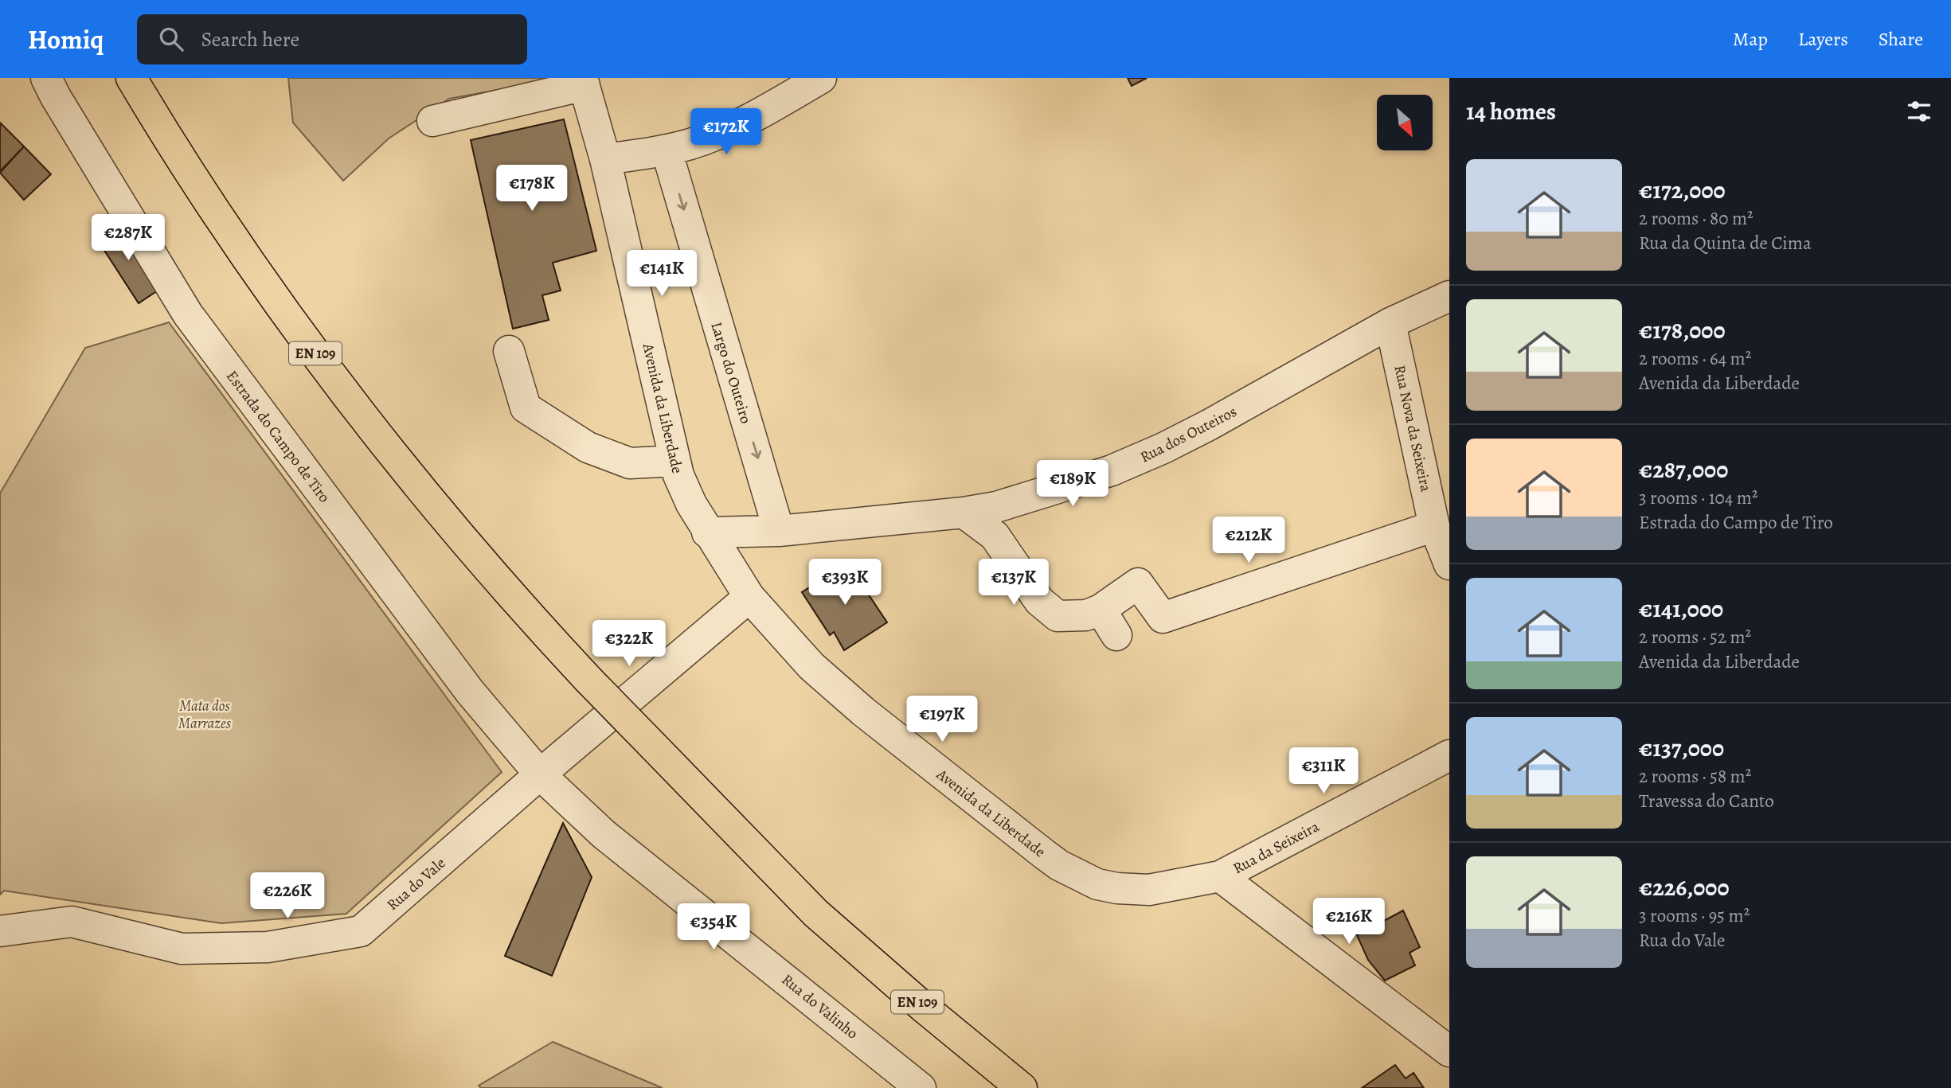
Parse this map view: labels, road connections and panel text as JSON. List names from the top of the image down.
{
  "streets": {
    "main road": ["EN 109"],
    "street": [
      "Largo do Outeiro",
      "Avenida da Liberdade",
      "Rua Nova da Seixeira",
      "Rua dos Outeiros",
      "Estrada do Campo de Tiro",
      "Rua da Seixeira",
      "Rua do Vale",
      "Rua do Valinho"
    ]
  },
  "crossings": [
    ["Largo do Outeiro", "Rua dos Outeiros"],
    ["Avenida da Liberdade", "Rua dos Outeiros"],
    ["Avenida da Liberdade", "Rua da Seixeira"],
    ["Avenida da Liberdade", "Rua do Vale"],
    ["Rua Nova da Seixeira", "Rua dos Outeiros"],
    ["Estrada do Campo de Tiro", "Rua do Vale"],
    ["Estrada do Campo de Tiro", "Rua do Valinho"],
    ["Rua do Vale", "Rua do Valinho"]
  ],
  "one_way": ["Largo do Outeiro"],
  "parks": ["Mata dos Marrazes"],
  "north": "bottom right",
  "page": {
    "header": "Homiq",
    "search": "Search here",
    "nav": ["Map", "Layers", "Share"],
    "heading": "14 homes",
    "price": [
      "€172K",
      "€178K",
      "€287K",
      "€141K",
      "€189K",
      "€212K",
      "€393K",
      "€137K",
      "€322K",
      "€197K",
      "€311K",
      "€226K",
      "€216K",
      "€354K"
    ],
    "list": [
      {
        "name": "€172,000",
        "note": "2 rooms · 80 m² · Rua da Quinta de Cima"
      },
      {
        "name": "€178,000",
        "note": "2 rooms · 64 m² · Avenida da Liberdade"
      },
      {
        "name": "€287,000",
        "note": "3 rooms · 104 m² · Estrada do Campo de Tiro"
      },
      {
        "name": "€141,000",
        "note": "2 rooms · 52 m² · Avenida da Liberdade"
      },
      {
        "name": "€137,000",
        "note": "2 rooms · 58 m² · Travessa do Canto"
      },
      {
        "name": "€226,000",
        "note": "3 rooms · 95 m² · Rua do Vale"
      }
    ]
  }
}
